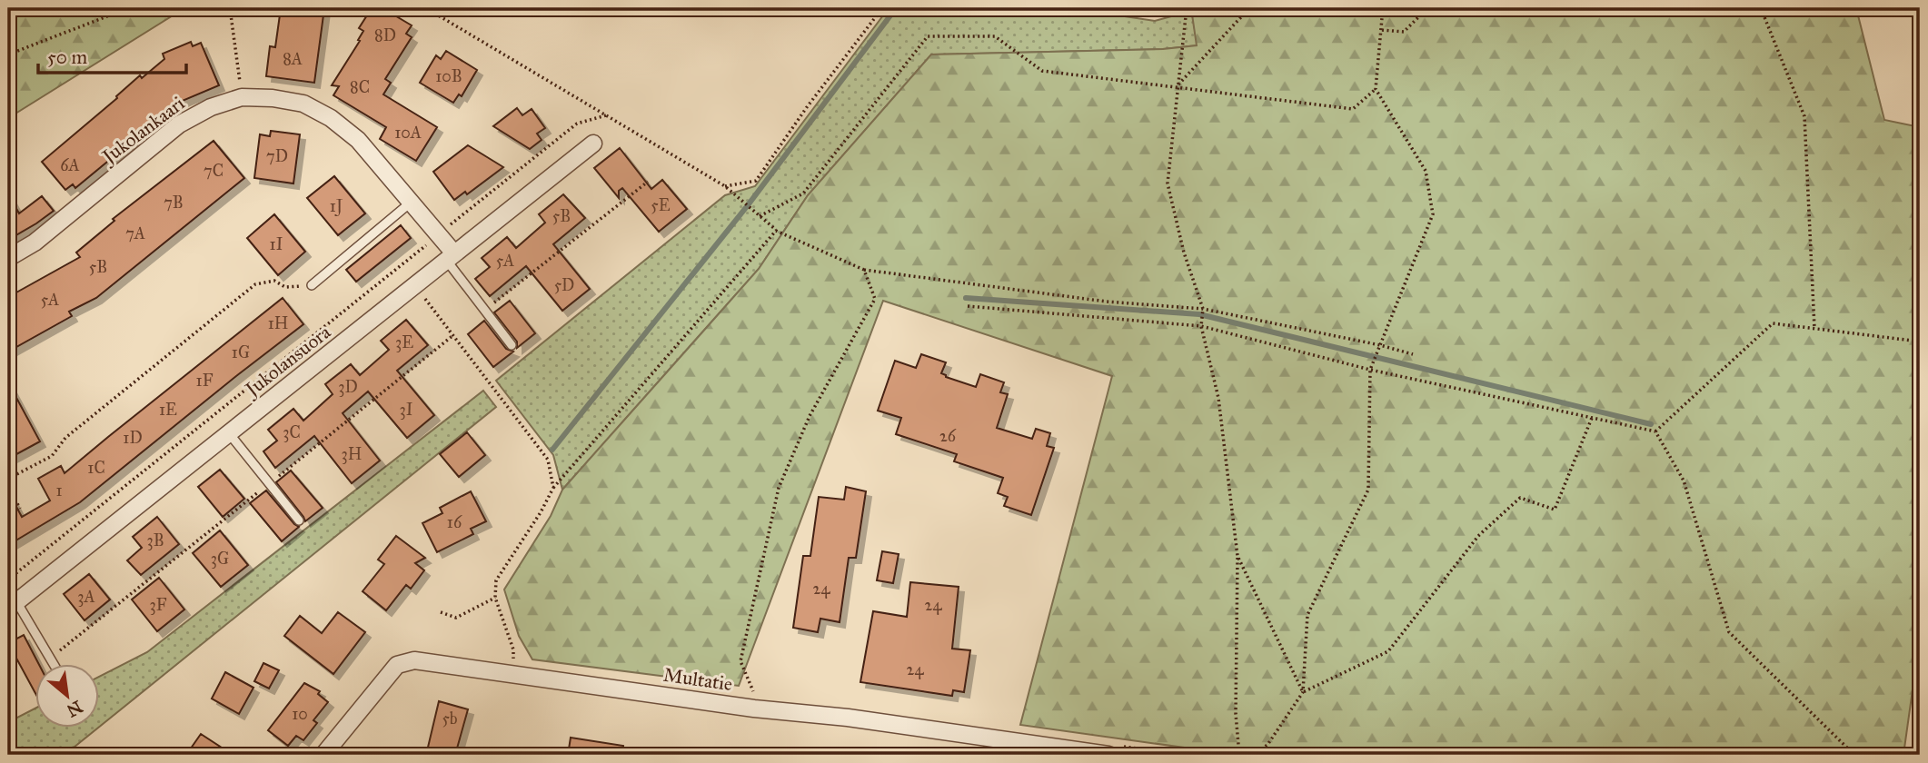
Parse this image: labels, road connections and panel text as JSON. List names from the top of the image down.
{
  "streets": {
    "street": ["Jukolankaari", "Jukolansuora", "Multatie"]
  },
  "crossings": [
    ["Jukolankaari", "Jukolansuora"]
  ],
  "house_numbers": [
    "8D",
    "8A",
    "10B",
    "8C",
    "10A",
    "7D",
    "6A",
    "7C",
    "7B",
    "5E",
    "1J",
    "5B",
    "7A",
    "1I",
    "5A",
    "5B",
    "5D",
    "5A",
    "1H",
    "3E",
    "1G",
    "1F",
    "3D",
    "1E",
    "3I",
    "3C",
    "26",
    "1D",
    "3H",
    "1C",
    "1",
    "16",
    "3B",
    "3G",
    "24",
    "3A",
    "3F",
    "24",
    "24",
    "10",
    "5b"
  ],
  "scale_bar": "50 m",
  "north": "bottom right"
}
